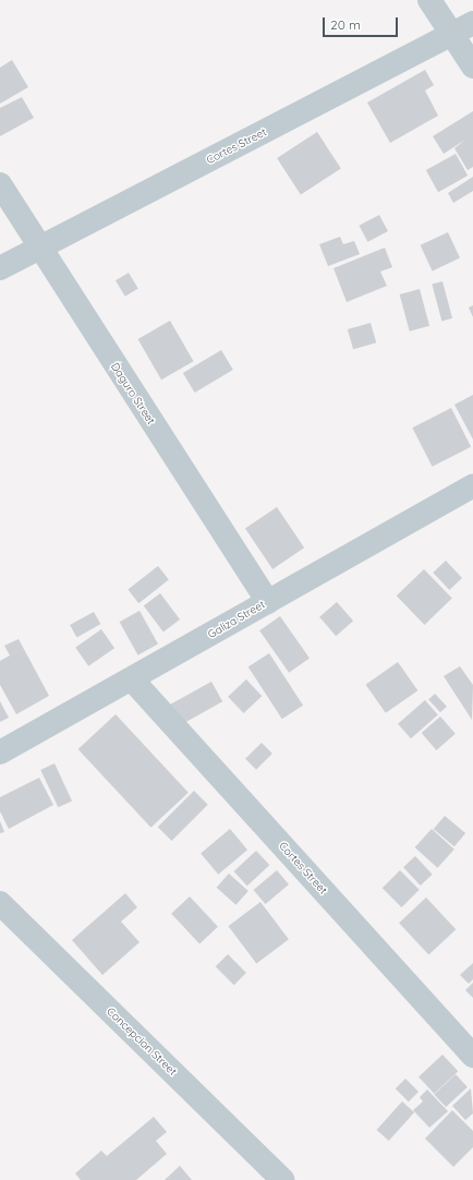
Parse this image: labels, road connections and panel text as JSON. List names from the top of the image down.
{
  "streets": {
    "street": [
      "Cortes Street",
      "Daguro Street",
      "Galiza Street",
      "Concepcion Street"
    ]
  },
  "crossings": [
    ["Cortes Street", "Daguro Street"],
    ["Cortes Street", "Galiza Street"],
    ["Daguro Street", "Galiza Street"]
  ],
  "scale_bar": "20 m"
}
